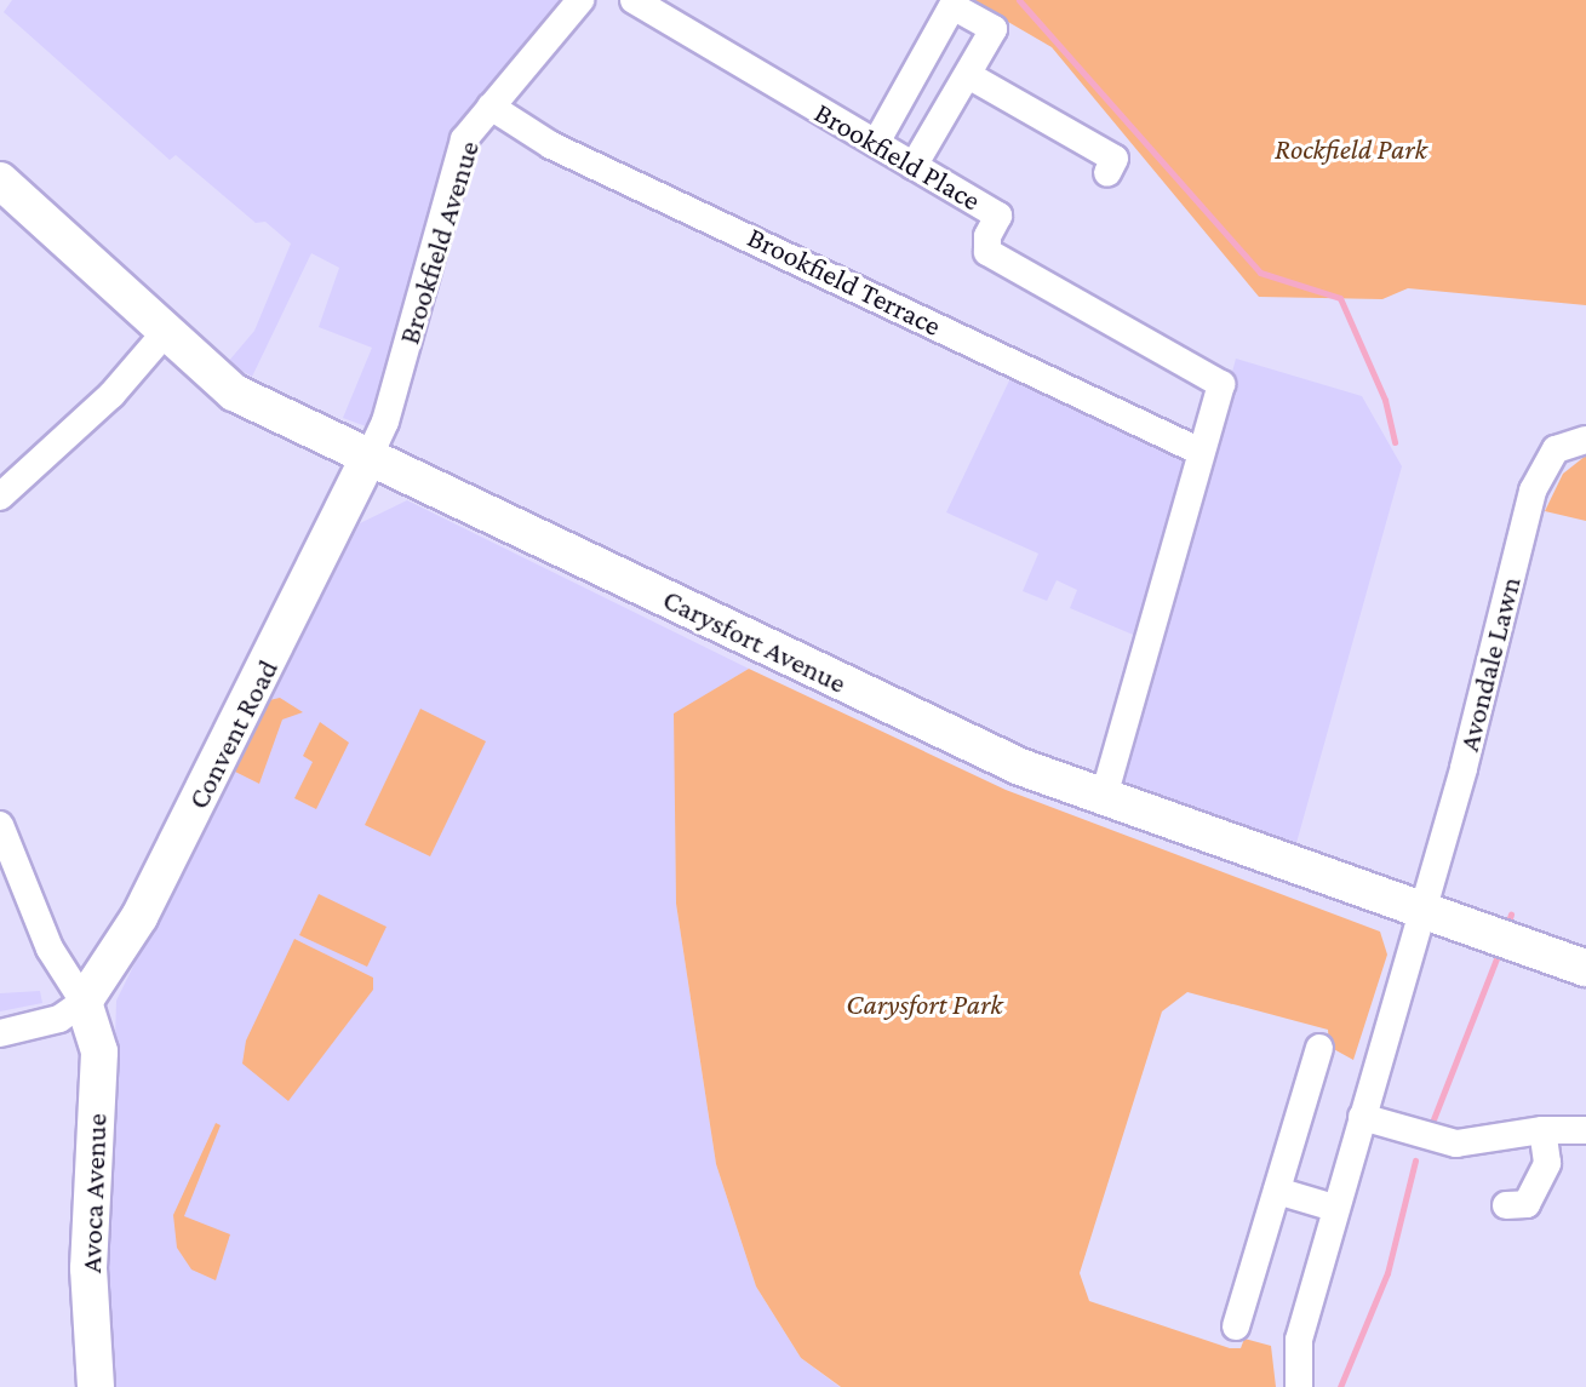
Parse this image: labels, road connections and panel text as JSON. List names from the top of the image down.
{
  "streets": {
    "main road": ["Carysfort Avenue", "Convent Road", "Avoca Avenue"],
    "street": [
      "Brookfield Place",
      "Brookfield Avenue",
      "Brookfield Terrace",
      "Avondale Lawn"
    ]
  },
  "crossings": [
    ["Brookfield Place", "Brookfield Terrace"],
    ["Brookfield Avenue", "Brookfield Terrace"],
    ["Brookfield Avenue", "Carysfort Avenue"],
    ["Brookfield Avenue", "Convent Road"],
    ["Carysfort Avenue", "Avondale Lawn"],
    ["Carysfort Avenue", "Convent Road"],
    ["Convent Road", "Avoca Avenue"]
  ],
  "parks": ["Rockfield Park", "Carysfort Park"]
}
